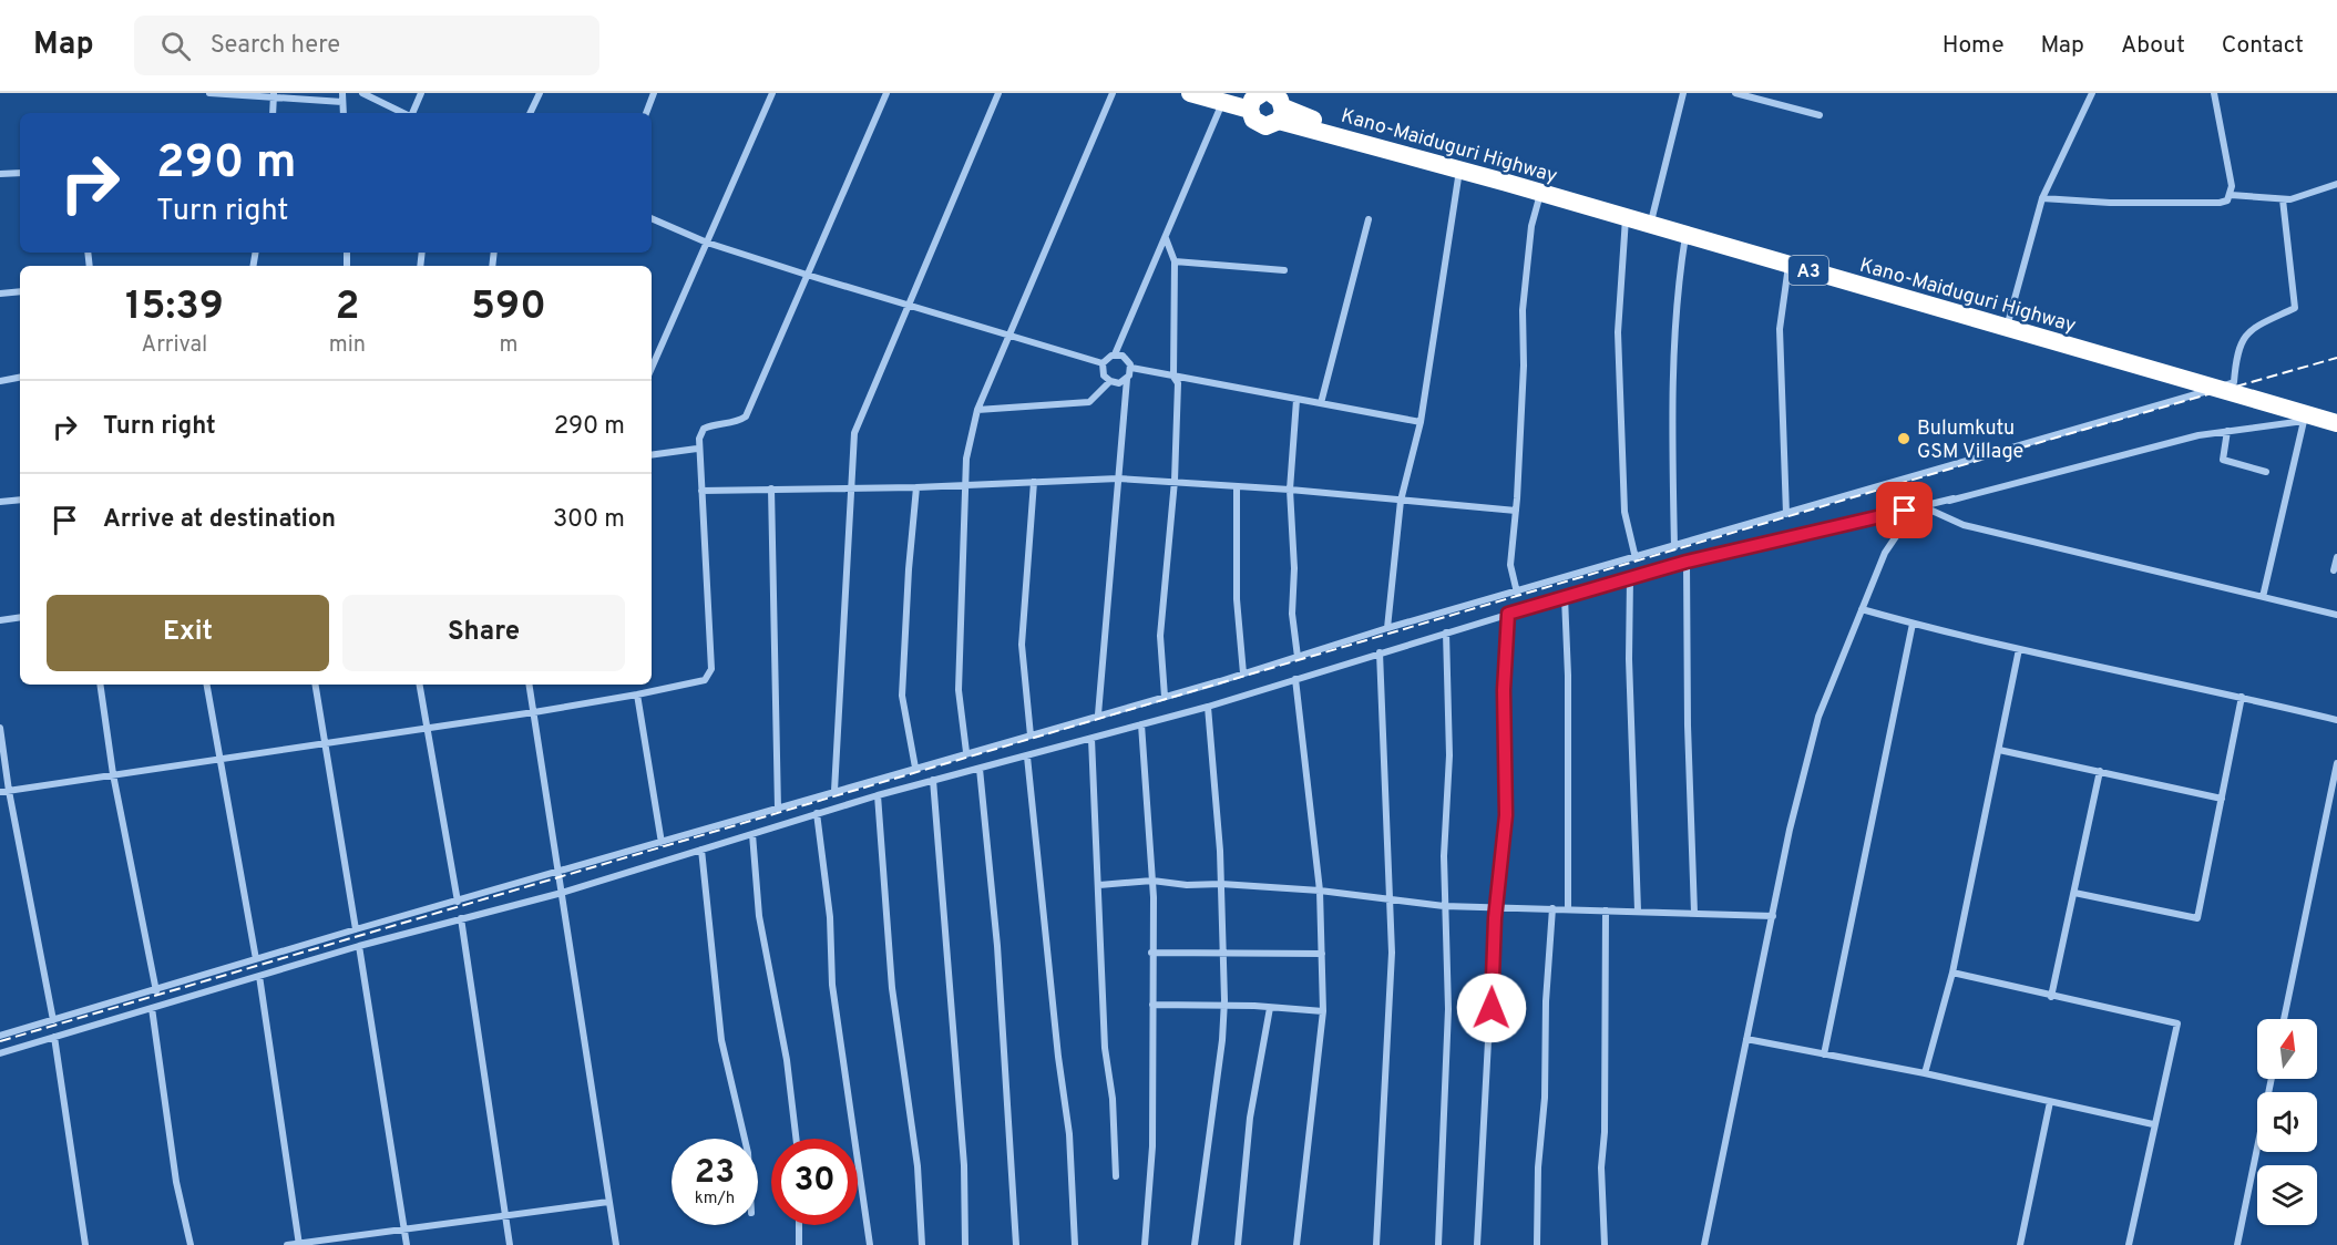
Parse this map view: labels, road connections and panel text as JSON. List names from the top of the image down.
{
  "streets": {
    "highway": ["Kano-Maiduguri Highway", "A3"]
  },
  "crossings": [
    ["Kano-Maiduguri Highway", "A3"]
  ],
  "places": ["Bulumkutu GSM Village"],
  "north": "top",
  "page": {
    "header": "Map",
    "search": "Search here",
    "nav": [
      "Home",
      "Map",
      "About",
      "Contact"
    ],
    "turn": ["290 m", "Turn right"],
    "eta": [
      "15:39",
      "Arrival",
      "2",
      "min",
      "590",
      "m"
    ],
    "list": [
      {
        "name": "Turn right",
        "value": "290 m"
      },
      {
        "name": "Arrive at destination",
        "value": "300 m"
      }
    ],
    "buttons": ["Exit", "Share"],
    "speed": "23 km/h",
    "limit": "30"
  }
}
